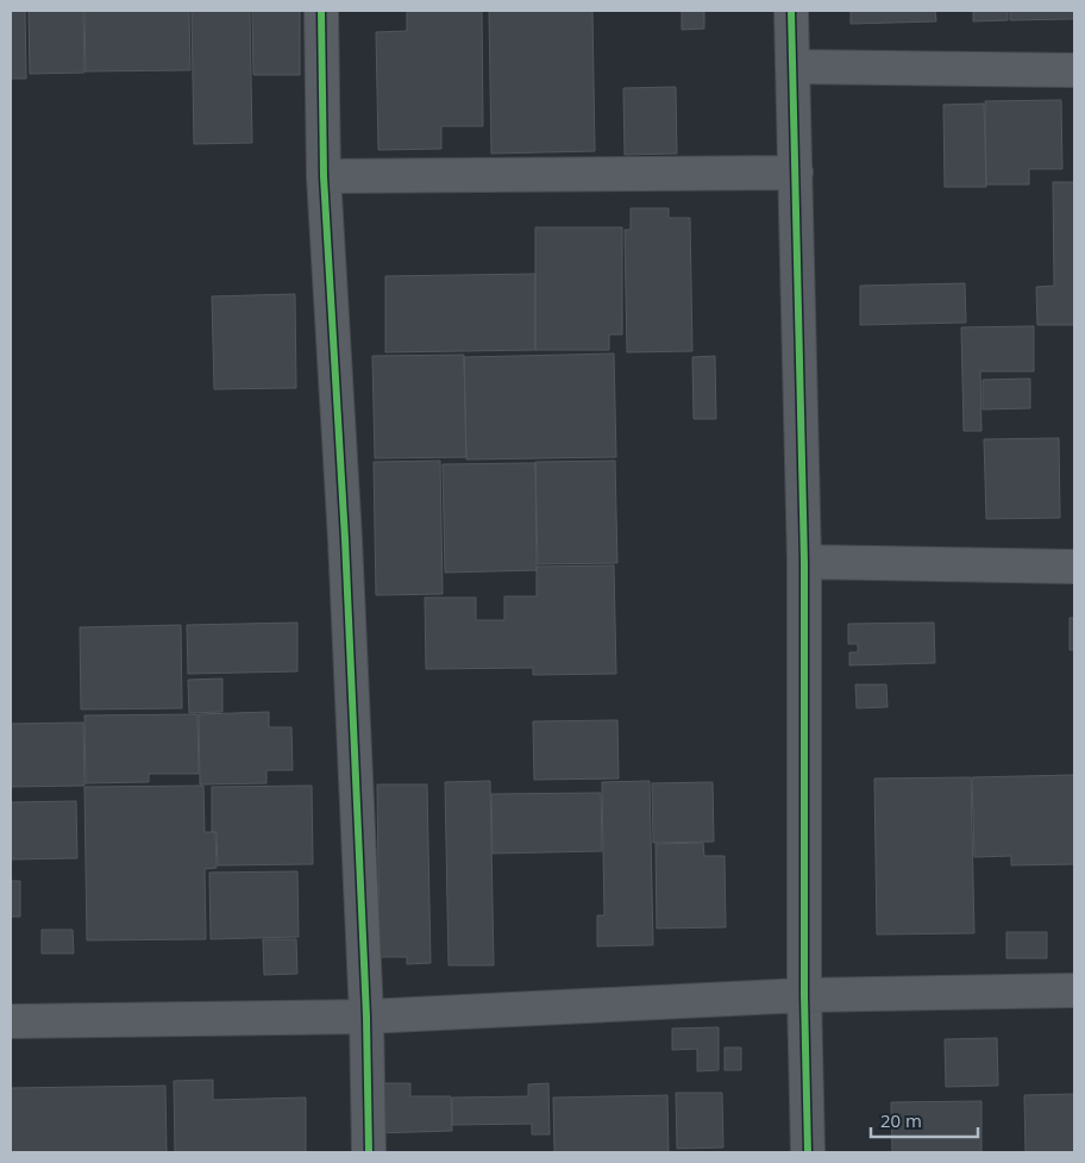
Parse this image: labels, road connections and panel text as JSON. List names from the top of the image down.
{
  "scale_bar": "20 m"
}
